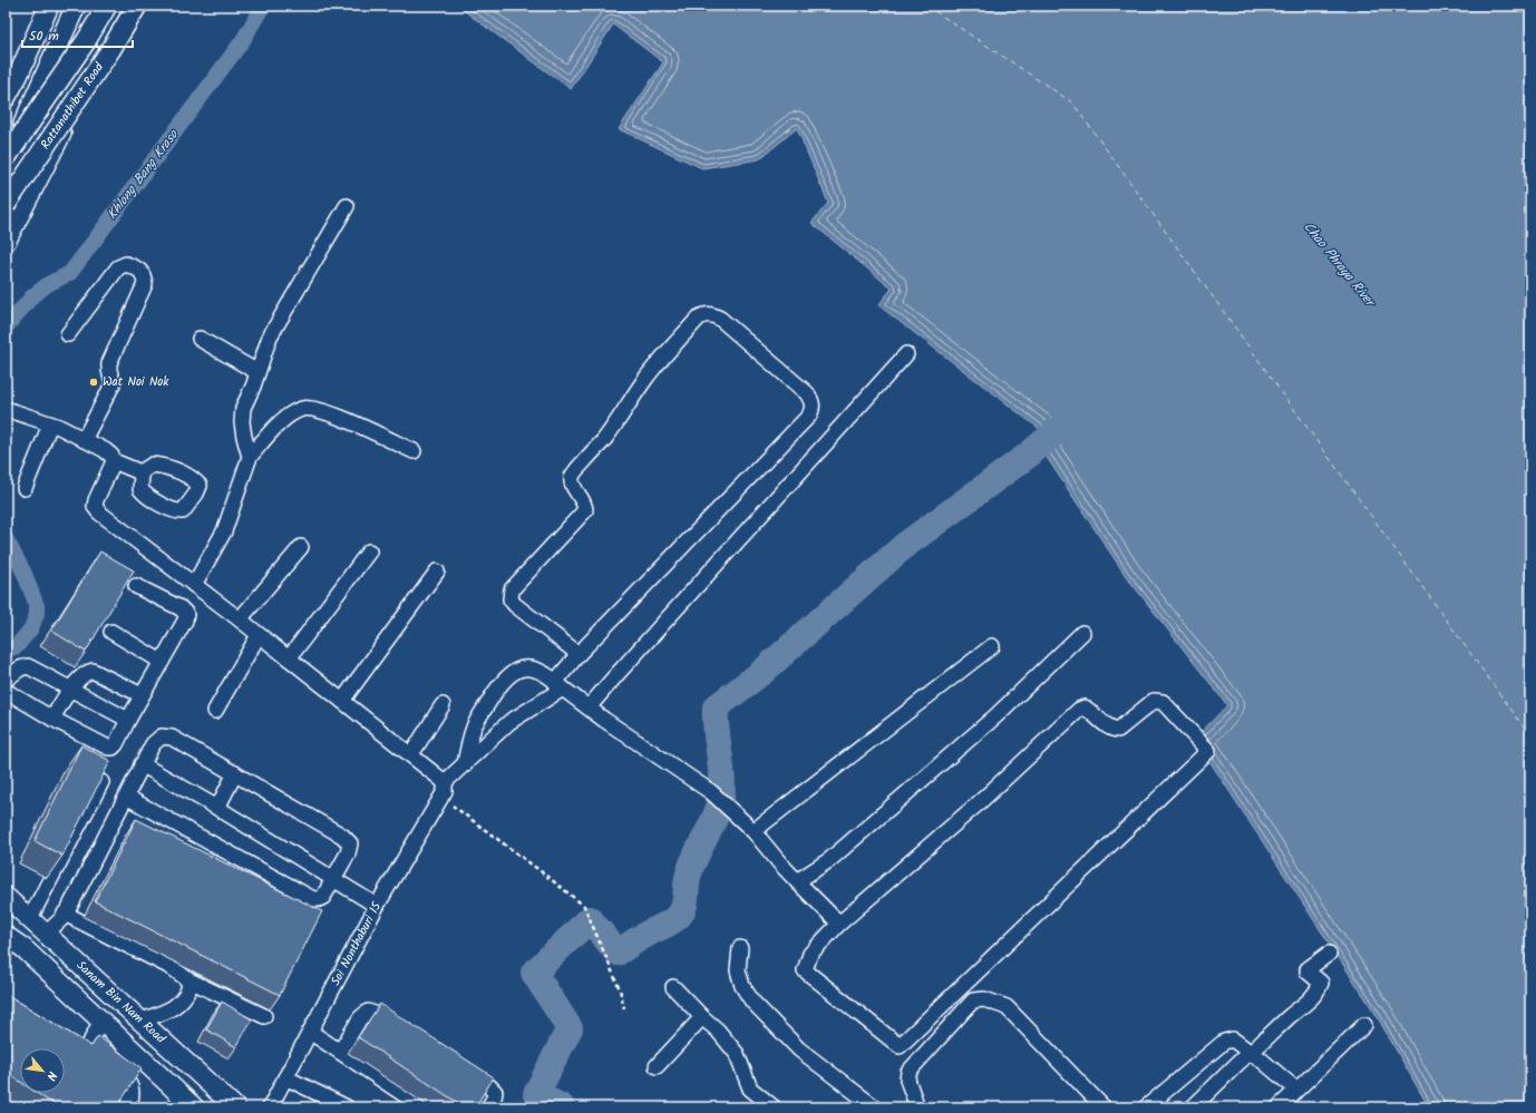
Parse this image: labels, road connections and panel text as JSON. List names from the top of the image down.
{
  "streets": {
    "main road": ["Rattanathibet Road", "Sanam Bin Nam Road"],
    "street": ["Soi Nonthaburi 15"]
  },
  "water": ["Khlong Bang Kraso", "Chao Phraya River"],
  "places": ["Wat Noi Nok"],
  "scale_bar": "50 m",
  "north": "bottom right"
}
